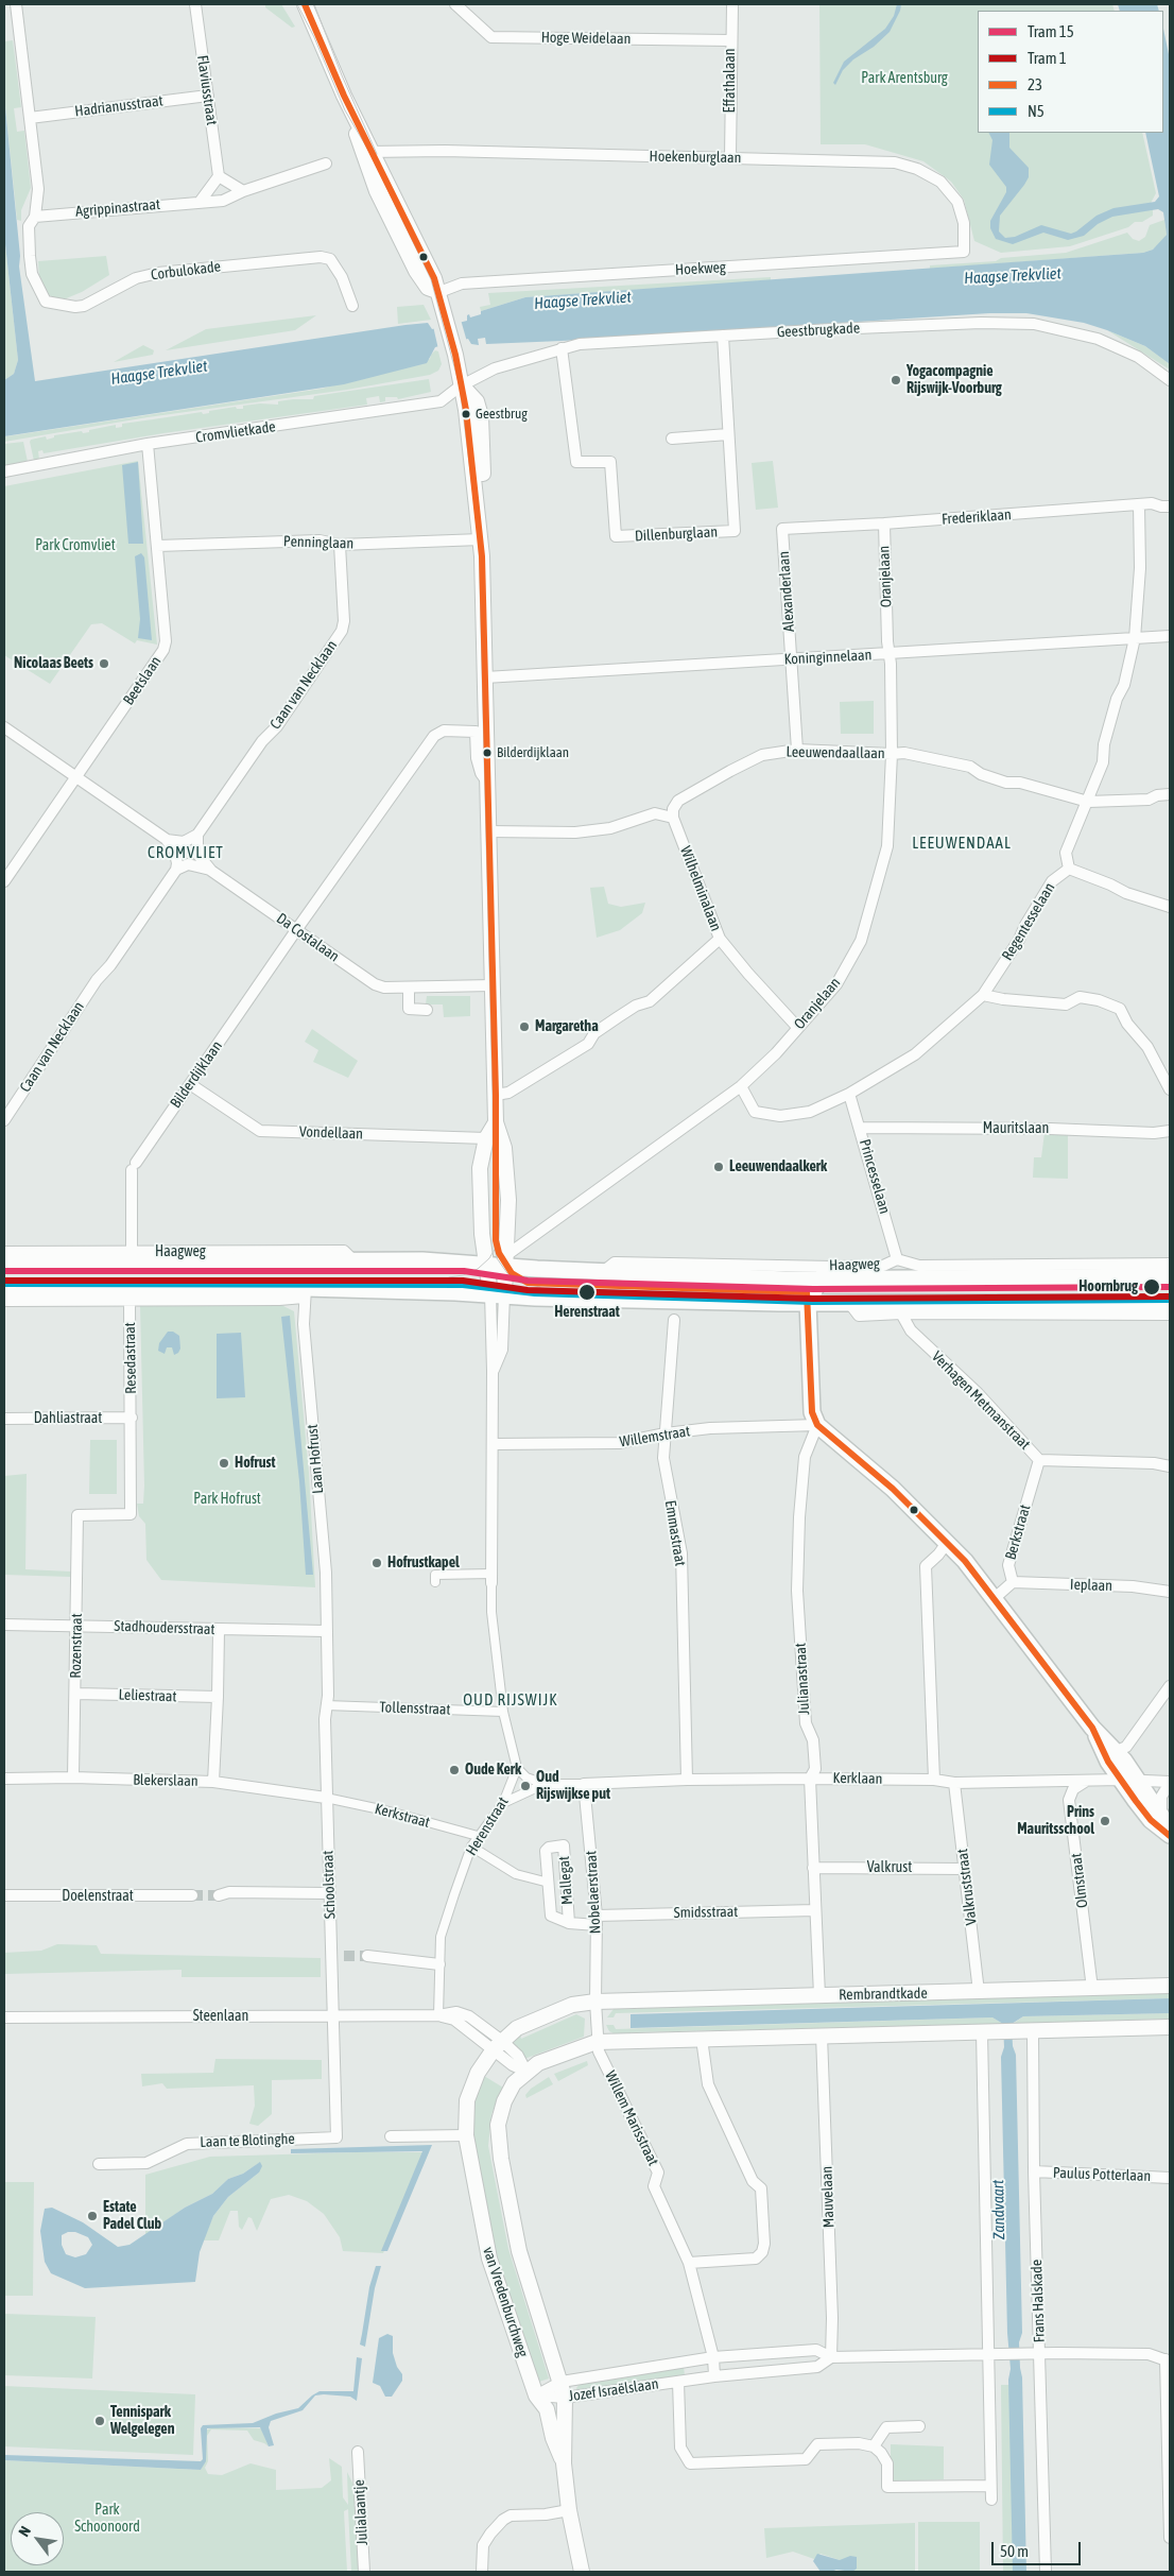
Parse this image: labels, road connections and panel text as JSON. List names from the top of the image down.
{
  "streets": {
    "main road": ["Haagweg"],
    "street": [
      "Hoge Weidelaan",
      "Effathalaan",
      "Flaviusstraat",
      "Hadrianusstraat",
      "Hoekenburglaan",
      "Agrippinastraat",
      "Hoekweg",
      "Corbulokade",
      "Geestbrugkade",
      "Cromvlietkade",
      "Frederiklaan",
      "Dillenburglaan",
      "Penninglaan",
      "Oranjelaan",
      "Alexanderlaan",
      "Koninginnelaan",
      "Beetslaan",
      "Caan van Necklaan",
      "Leeuwendaallaan",
      "Wilhelminalaan",
      "Regentesselaan",
      "Da Costalaan",
      "Bilderdijklaan",
      "Mauritslaan",
      "Vondellaan",
      "Princesselaan",
      "Resedastraat",
      "Verhagen Metmanstraat",
      "Dahliastraat",
      "Willemstraat",
      "Laan Hofrust",
      "Berkstraat",
      "Emmastraat",
      "Ieplaan",
      "Stadhoudersstraat",
      "Rozenstraat",
      "Julianastraat",
      "Leliestraat",
      "Tollensstraat",
      "Kerklaan",
      "Blekerslaan",
      "Kerkstraat",
      "Herenstraat",
      "Valkrust",
      "Mallegat",
      "Olmstraat",
      "Schoolstraat",
      "Valkruststraat",
      "Nobelaerstraat",
      "Doelenstraat",
      "Smidsstraat",
      "Rembrandtkade",
      "Steenlaan",
      "Willem Marisstraat",
      "Laan te Blotinghe",
      "Paulus Potterlaan",
      "Mauvelaan",
      "Frans Halskade",
      "van Vredenburchweg",
      "Jozef Israëlslaan",
      "Julialaantje"
    ]
  },
  "crossings": [
    ["Hoge Weidelaan", "Effathalaan"],
    ["Effathalaan", "Hoekenburglaan"],
    ["Flaviusstraat", "Hadrianusstraat"],
    ["Hadrianusstraat", "Corbulokade"],
    ["Hoekenburglaan", "Hoekweg"],
    ["Agrippinastraat", "Corbulokade"],
    ["Geestbrugkade", "Cromvlietkade"],
    ["Geestbrugkade", "Dillenburglaan"],
    ["Cromvlietkade", "Beetslaan"],
    ["Frederiklaan", "Oranjelaan"],
    ["Frederiklaan", "Alexanderlaan"],
    ["Penninglaan", "Beetslaan"],
    ["Penninglaan", "Caan van Necklaan"],
    ["Oranjelaan", "Koninginnelaan"],
    ["Oranjelaan", "Leeuwendaallaan"],
    ["Oranjelaan", "Wilhelminalaan"],
    ["Oranjelaan", "Regentesselaan"],
    ["Oranjelaan", "Haagweg"],
    ["Alexanderlaan", "Koninginnelaan"],
    ["Alexanderlaan", "Leeuwendaallaan"],
    ["Caan van Necklaan", "Da Costalaan"],
    ["Leeuwendaallaan", "Wilhelminalaan"],
    ["Regentesselaan", "Princesselaan"],
    ["Da Costalaan", "Bilderdijklaan"],
    ["Bilderdijklaan", "Vondellaan"],
    ["Bilderdijklaan", "Haagweg"],
    ["Mauritslaan", "Princesselaan"],
    ["Princesselaan", "Haagweg"],
    ["Resedastraat", "Dahliastraat"],
    ["Resedastraat", "Rozenstraat"],
    ["Verhagen Metmanstraat", "Berkstraat"],
    ["Willemstraat", "Emmastraat"],
    ["Willemstraat", "Julianastraat"],
    ["Laan Hofrust", "Stadhoudersstraat"],
    ["Laan Hofrust", "Schoolstraat"],
    ["Berkstraat", "Ieplaan"],
    ["Emmastraat", "Kerklaan"],
    ["Stadhoudersstraat", "Rozenstraat"],
    ["Stadhoudersstraat", "Schoolstraat"],
    ["Rozenstraat", "Leliestraat"],
    ["Rozenstraat", "Blekerslaan"],
    ["Julianastraat", "Kerklaan"],
    ["Julianastraat", "Valkrust"],
    ["Julianastraat", "Smidsstraat"],
    ["Julianastraat", "Rembrandtkade"],
    ["Tollensstraat", "Schoolstraat"],
    ["Kerklaan", "Herenstraat"],
    ["Kerklaan", "Olmstraat"],
    ["Kerklaan", "Valkruststraat"],
    ["Kerklaan", "Nobelaerstraat"],
    ["Blekerslaan", "Kerkstraat"],
    ["Blekerslaan", "Schoolstraat"],
    ["Kerkstraat", "Herenstraat"],
    ["Kerkstraat", "Schoolstraat"],
    ["Herenstraat", "Steenlaan"],
    ["Valkrust", "Valkruststraat"],
    ["Mallegat", "Nobelaerstraat"],
    ["Mallegat", "Smidsstraat"],
    ["Olmstraat", "Rembrandtkade"],
    ["Schoolstraat", "Steenlaan"],
    ["Schoolstraat", "Laan te Blotinghe"],
    ["Valkruststraat", "Rembrandtkade"],
    ["Nobelaerstraat", "Smidsstraat"],
    ["Nobelaerstraat", "Rembrandtkade"],
    ["Nobelaerstraat", "Willem Marisstraat"],
    ["Rembrandtkade", "Steenlaan"],
    ["Rembrandtkade", "van Vredenburchweg"],
    ["Steenlaan", "van Vredenburchweg"],
    ["Willem Marisstraat", "Jozef Israëlslaan"],
    ["Paulus Potterlaan", "Frans Halskade"],
    ["Mauvelaan", "Jozef Israëlslaan"],
    ["Frans Halskade", "Jozef Israëlslaan"],
    ["van Vredenburchweg", "Jozef Israëlslaan"]
  ],
  "districts": ["LEEUWENDAAL", "CROMVLIET", "OUD RIJSWIJK"],
  "water": ["Haagse Trekvliet", "Zandvaart"],
  "parks": [
    "Park Arentsburg",
    "Park Cromvliet",
    "Park Hofrust",
    "Park Schoonoord"
  ],
  "places": [
    "Yogacompagnie Rijswijk-Voorburg",
    "Geestbrug",
    "Nicolaas Beets",
    "Bilderdijklaan",
    "Margaretha",
    "Leeuwendaalkerk",
    "Hoornbrug",
    "Herenstraat",
    "Hofrust",
    "Hofrustkapel",
    "Oude Kerk",
    "Oud Rijswijkse put",
    "Prins Mauritsschool",
    "Estate Padel Club",
    "Tennispark Welgelegen"
  ],
  "lines": [
    "transit line 23",
    "tram line 15",
    "tram line 1",
    "transit line N5"
  ],
  "legend": [
    "Tram 15",
    "Tram 1",
    "23",
    "N5"
  ],
  "scale_bar": "50 m",
  "north": "top left"
}
